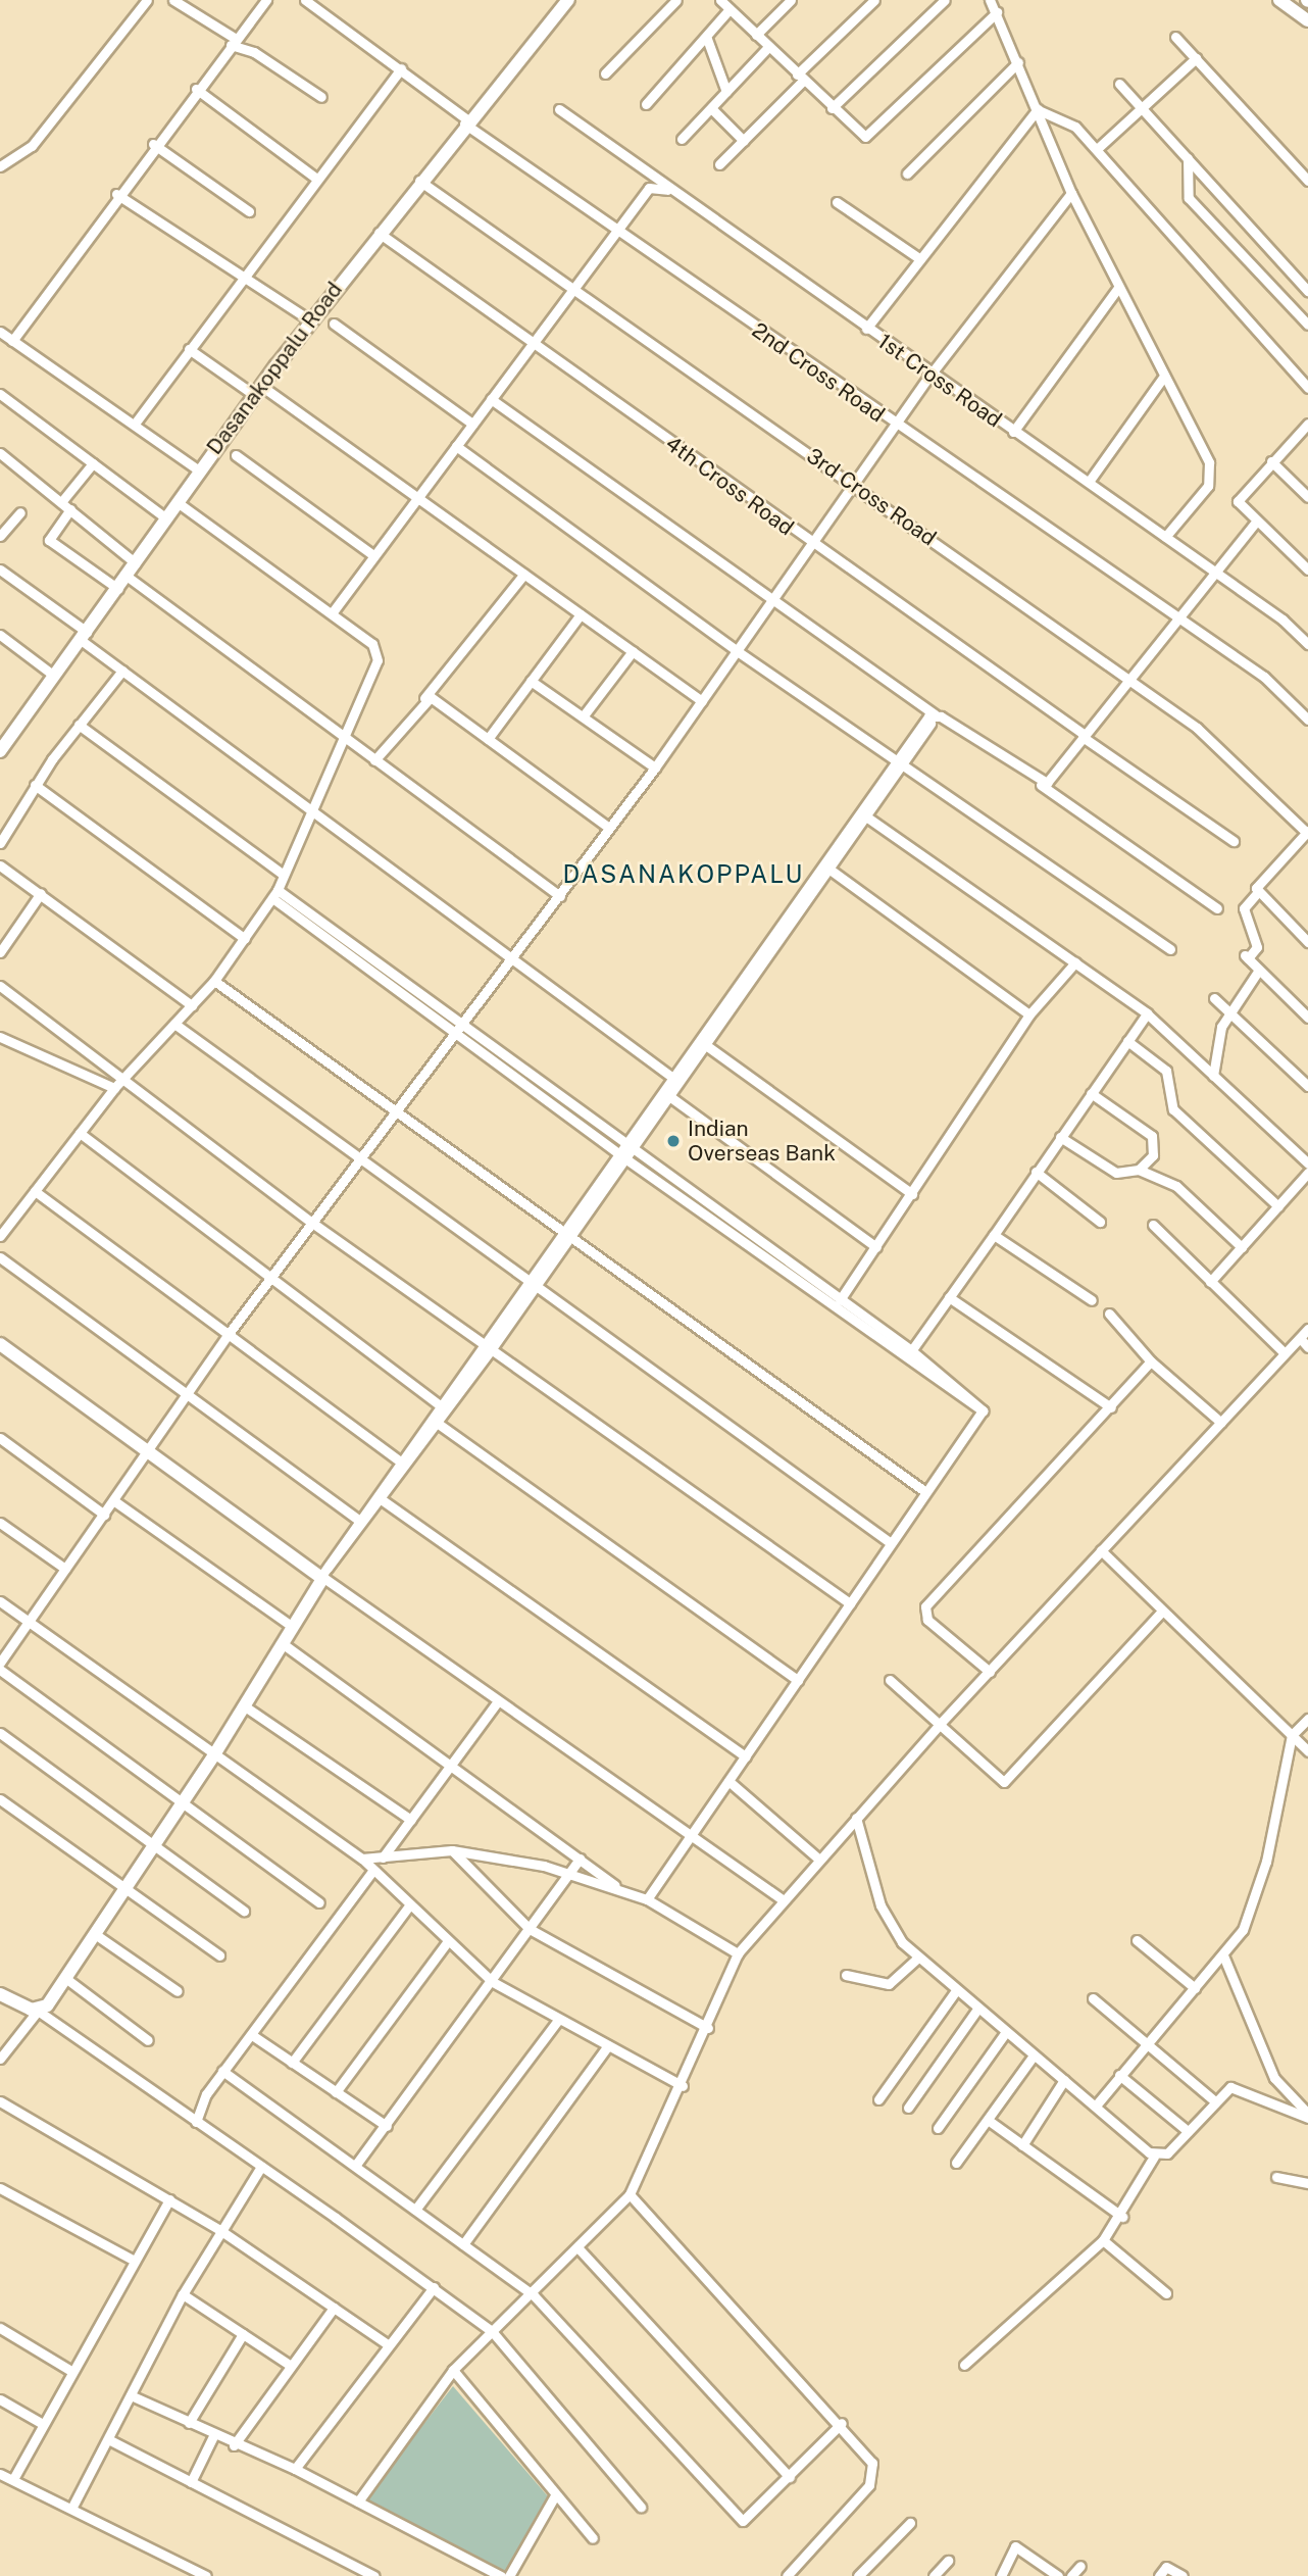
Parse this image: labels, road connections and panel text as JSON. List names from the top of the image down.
{
  "streets": {
    "street": [
      "Dasanakoppalu Road",
      "2nd Cross Road",
      "1st Cross Road",
      "4th Cross Road",
      "3rd Cross Road"
    ]
  },
  "crossings": [
    ["Dasanakoppalu Road", "2nd Cross Road"],
    ["Dasanakoppalu Road", "4th Cross Road"],
    ["Dasanakoppalu Road", "3rd Cross Road"]
  ],
  "districts": ["DASANAKOPPALU"],
  "places": ["Indian Overseas Bank"]
}
